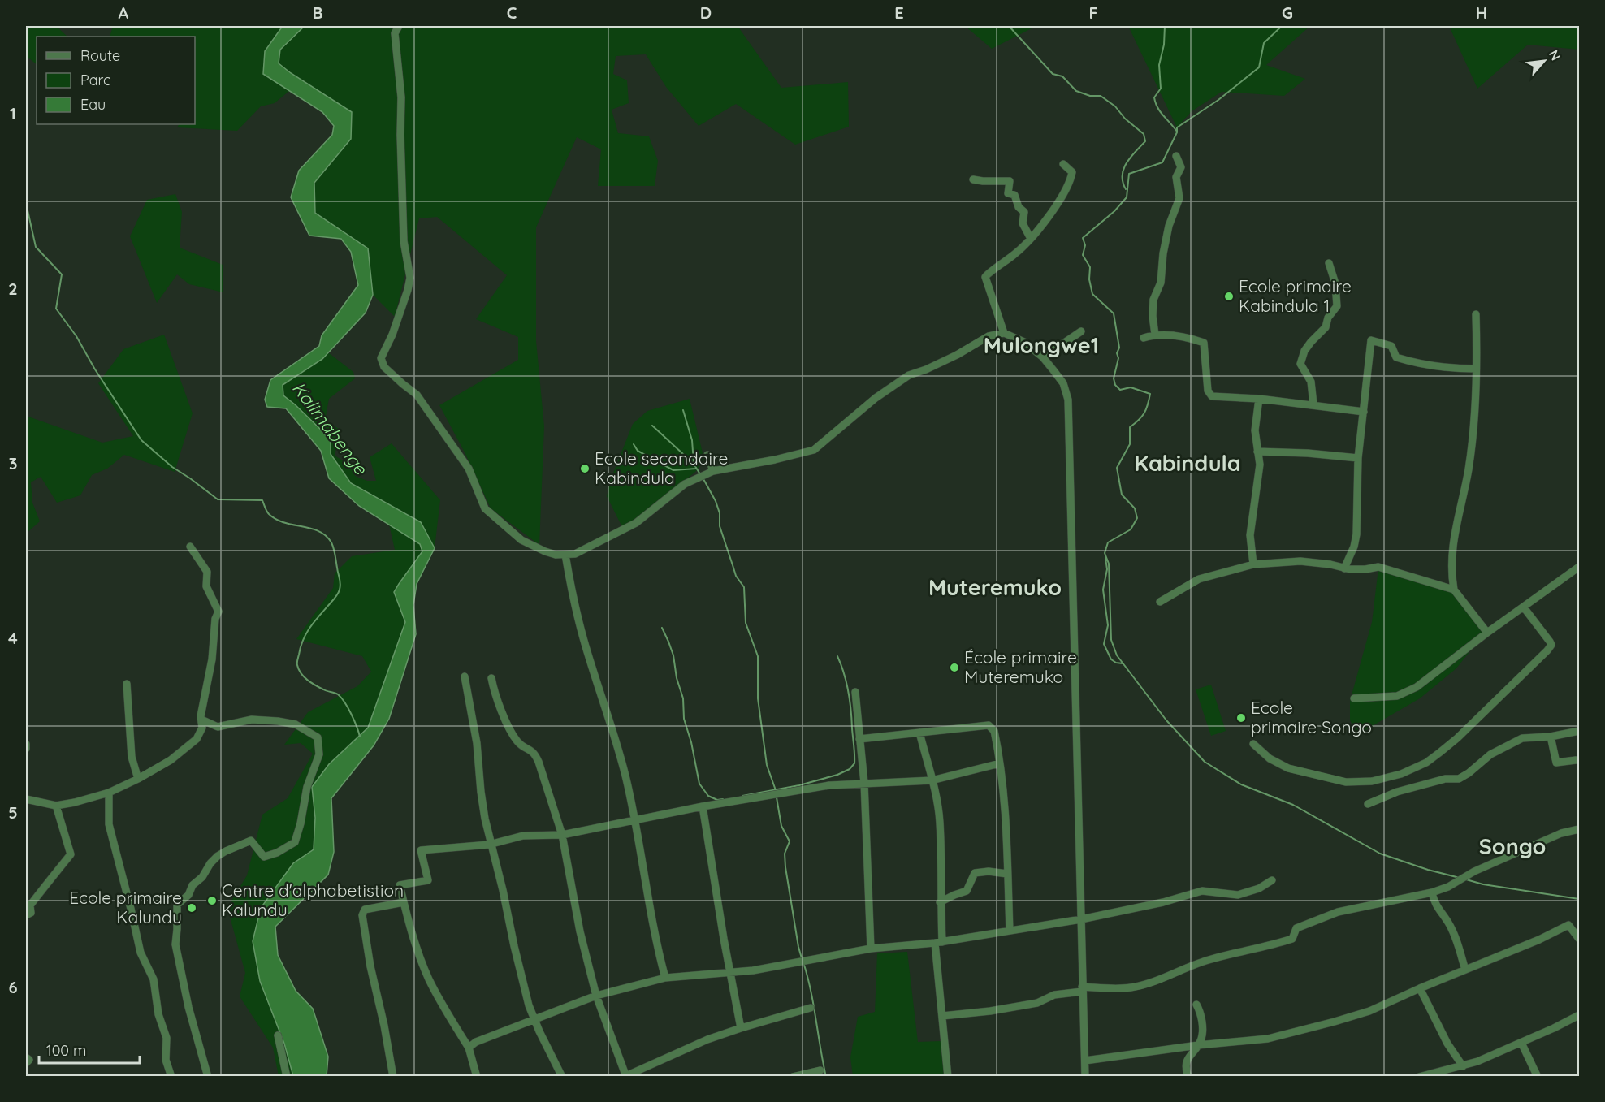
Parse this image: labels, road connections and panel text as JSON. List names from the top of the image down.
{
  "districts": [
    "Mulongwe1",
    "Kabindula",
    "Muteremuko",
    "Songo"
  ],
  "water": ["Kalimabenge"],
  "places": [
    "Ecole primaire Kabindula 1",
    "Ecole secondaire Kabindula",
    "École primaire Muteremuko",
    "Ecole primaire Songo",
    "Centre d'alphabetistion Kalundu",
    "Ecole primaire Kalundu"
  ],
  "legend": ["Route", "Parc", "Eau"],
  "scale_bar": "100 m",
  "north": "top right",
  "grid": {
    "columns": [
      "A",
      "B",
      "C",
      "D",
      "E",
      "F",
      "G",
      "H"
    ],
    "rows": [
      "1",
      "2",
      "3",
      "4",
      "5",
      "6"
    ]
  }
}
